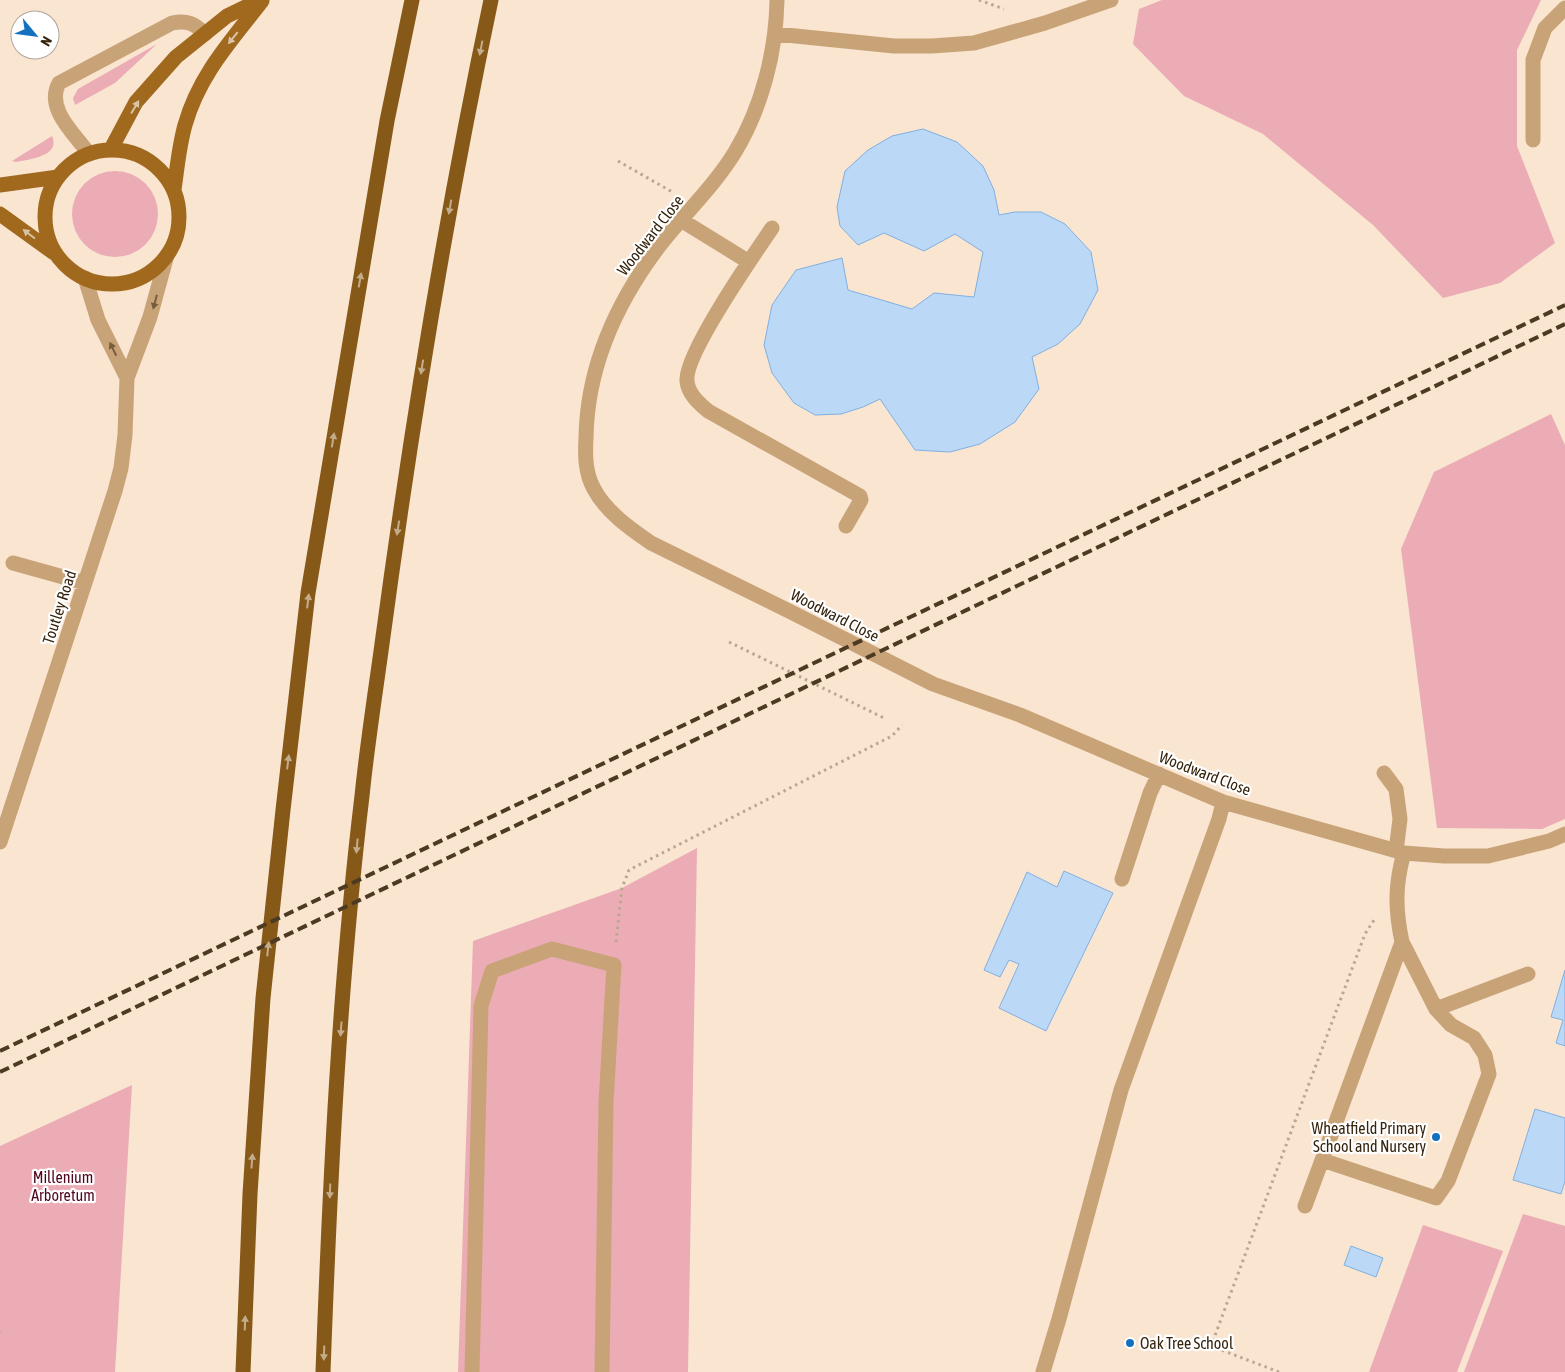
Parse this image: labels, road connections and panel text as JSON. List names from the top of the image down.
{
  "streets": {
    "street": ["Woodward Close", "Toutley Road"]
  },
  "parks": ["Millenium Arboretum"],
  "places": ["Wheatfield Primary School and Nursery", "Oak Tree School"],
  "north": "bottom right"
}
